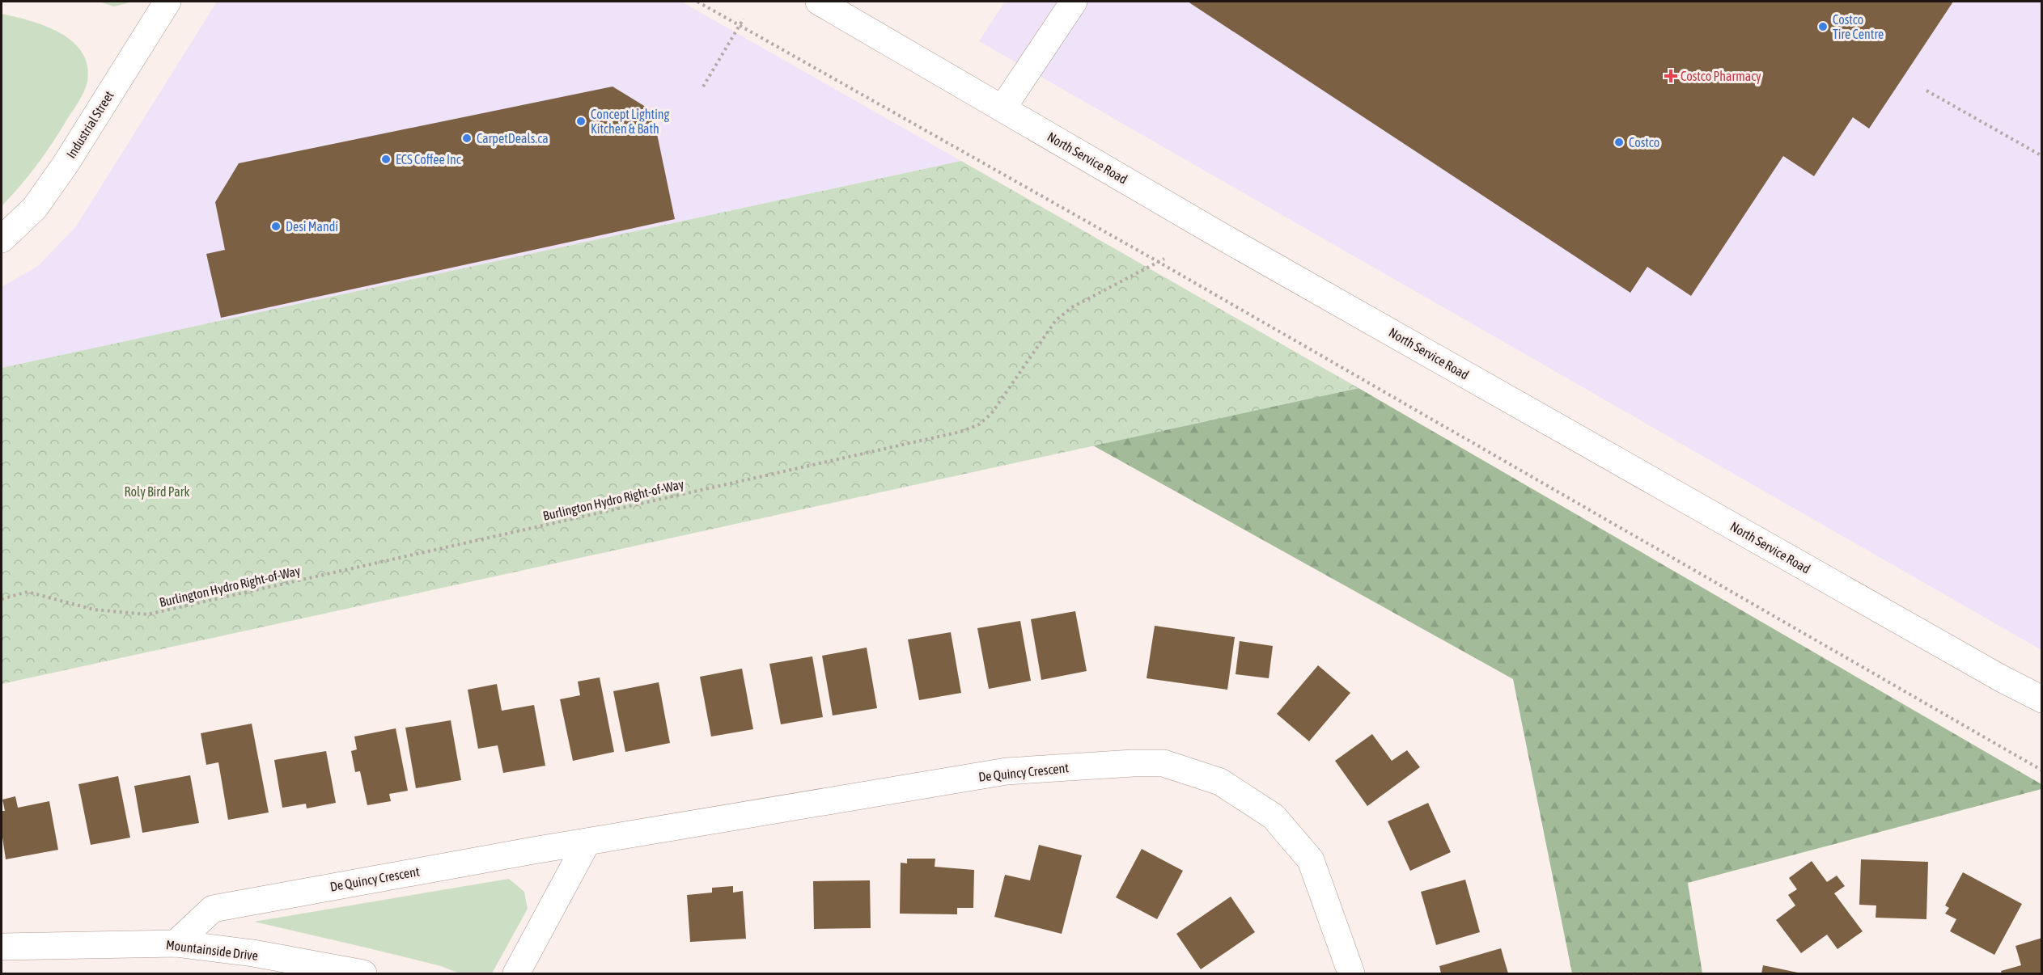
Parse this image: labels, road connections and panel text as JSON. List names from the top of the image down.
{
  "streets": {
    "street": [
      "Industrial Street",
      "North Service Road",
      "De Quincy Crescent",
      "Mountainside Drive"
    ],
    "path": ["Burlington Hydro Right-of-Way"]
  },
  "crossings": [
    ["De Quincy Crescent", "Mountainside Drive"]
  ],
  "parks": ["Roly Bird Park"],
  "places": {
    "other": [
      "Costco Tire Centre",
      "Concept Lighting Kitchen & Bath",
      "CarpetDeals.ca",
      "Costco",
      "ECS Coffee Inc",
      "Desi Mandi"
    ],
    "health": ["Costco Pharmacy"]
  }
}
